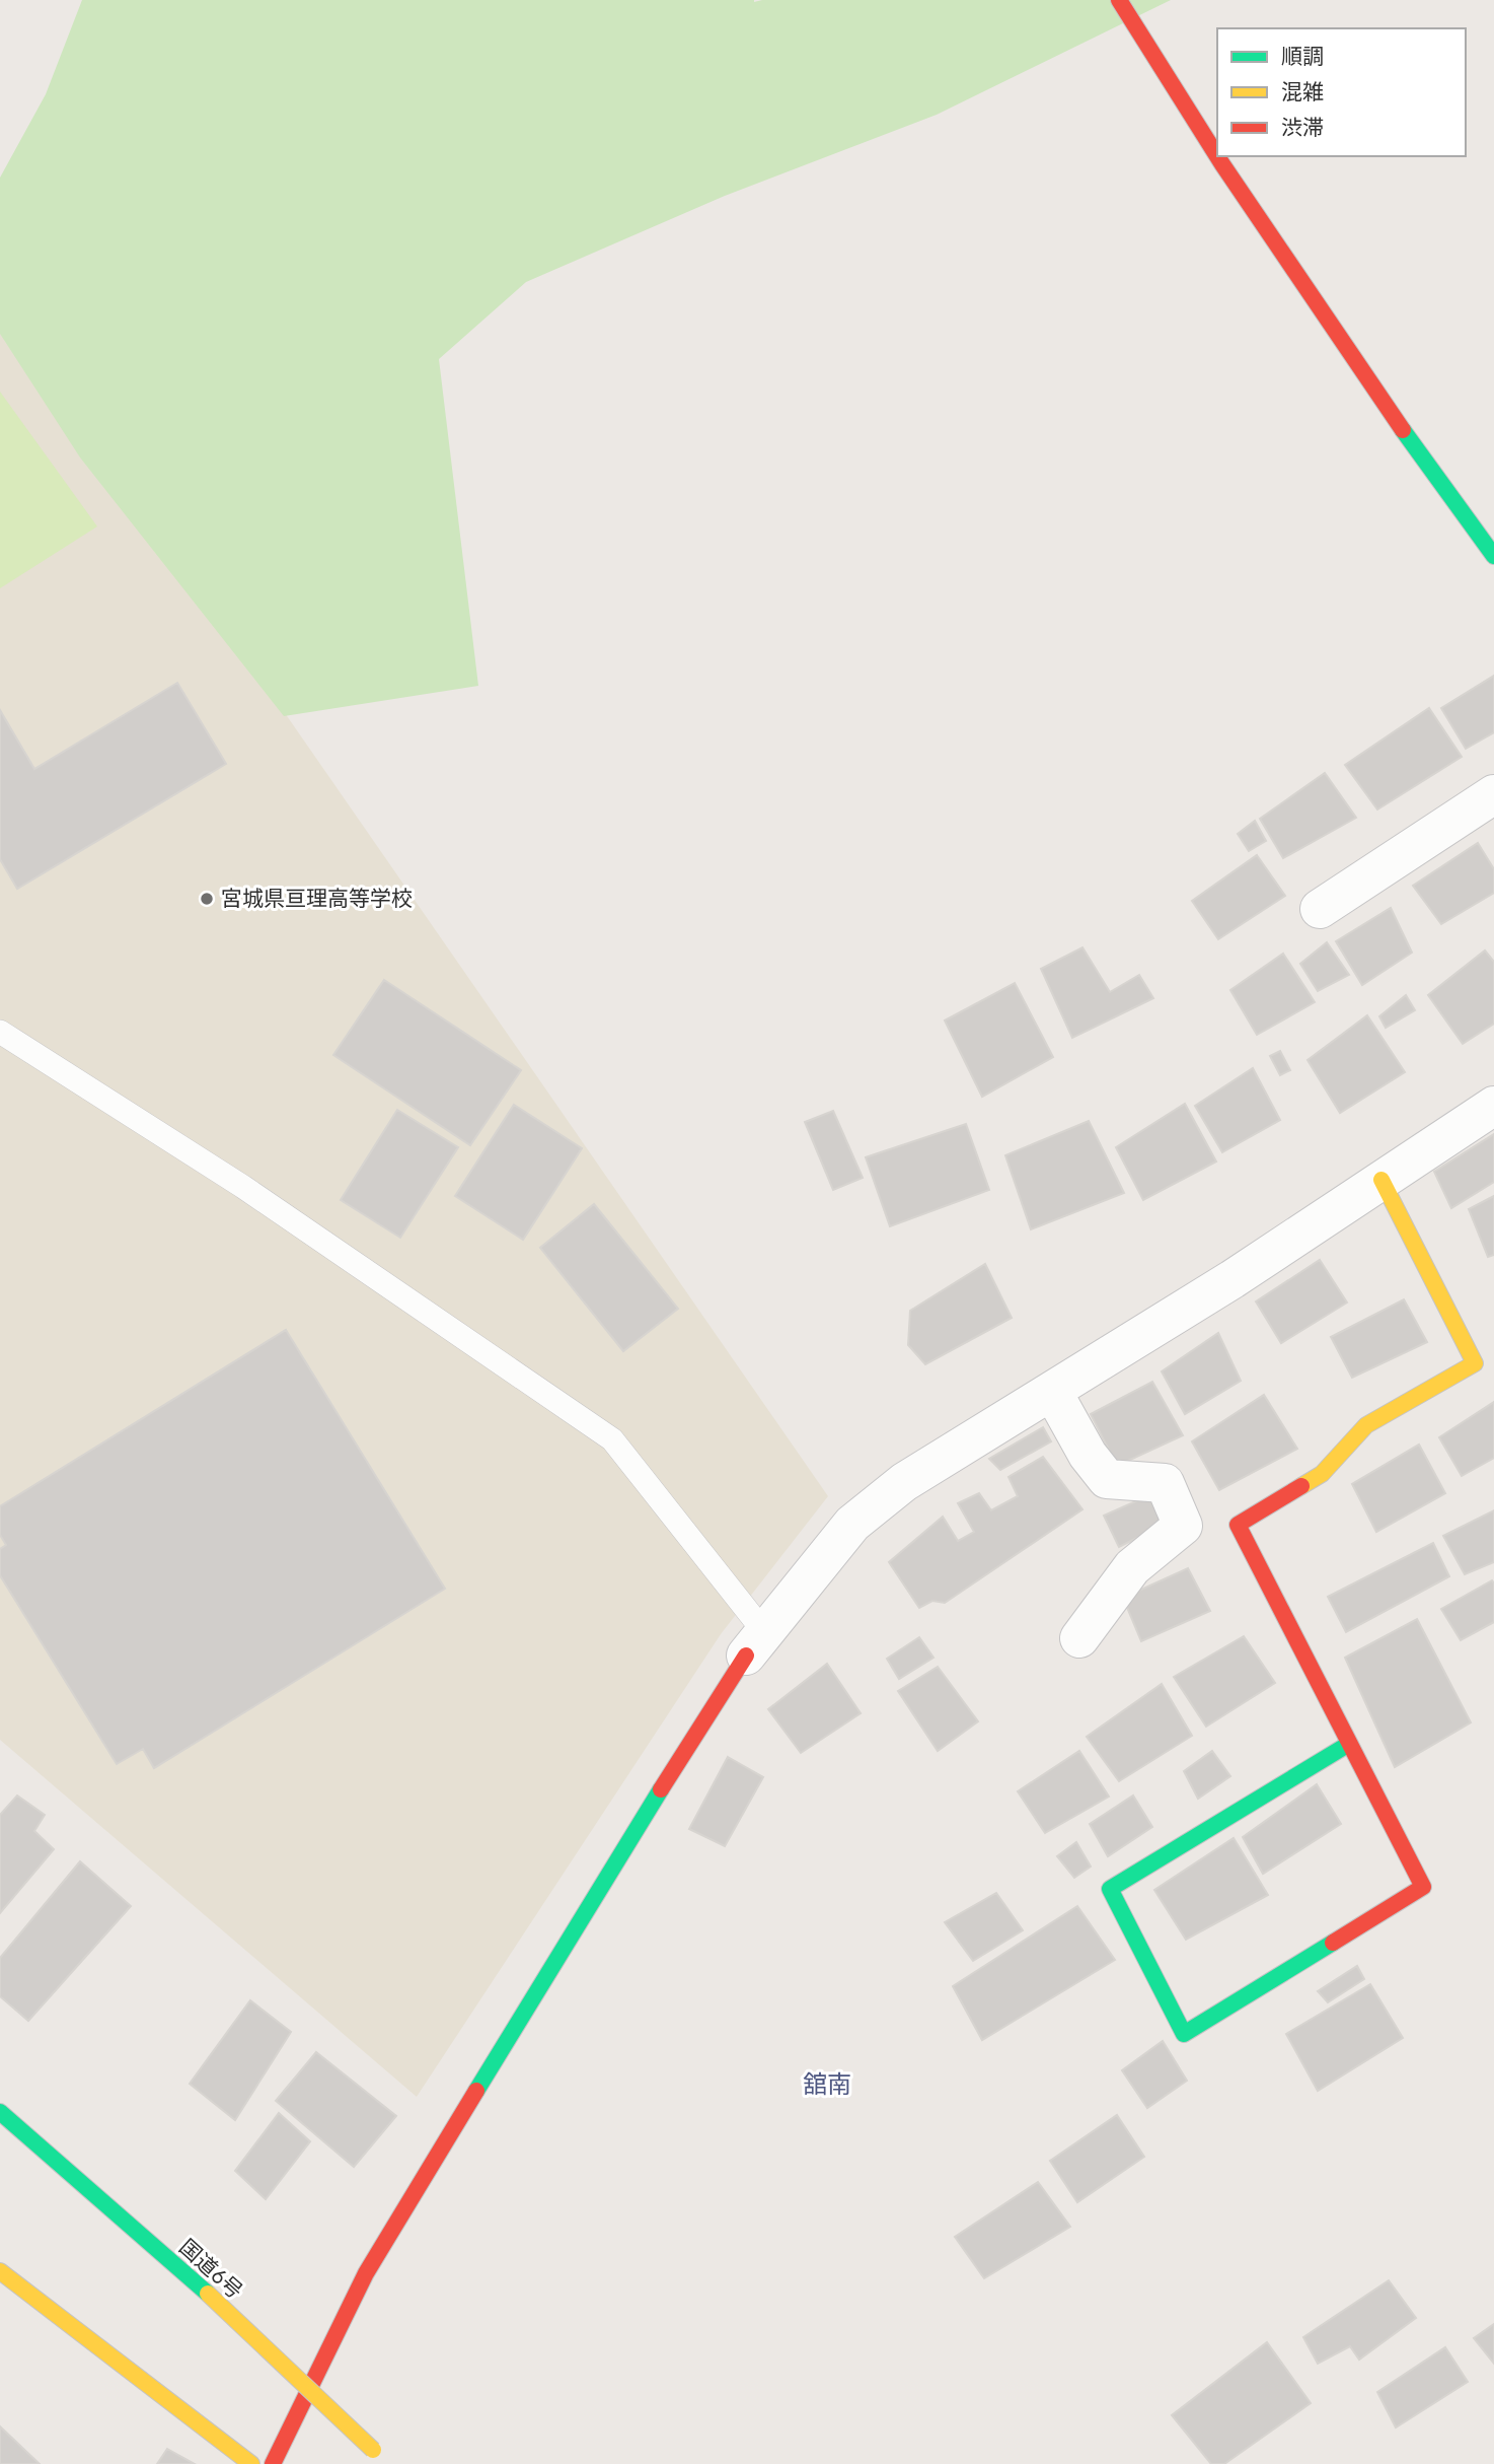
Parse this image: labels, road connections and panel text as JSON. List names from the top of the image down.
{
  "streets": {
    "main road": ["国道6号"]
  },
  "districts": ["舘南"],
  "places": ["宮城県亘理高等学校"],
  "legend": ["順調", "混雑", "渋滞"]
}
